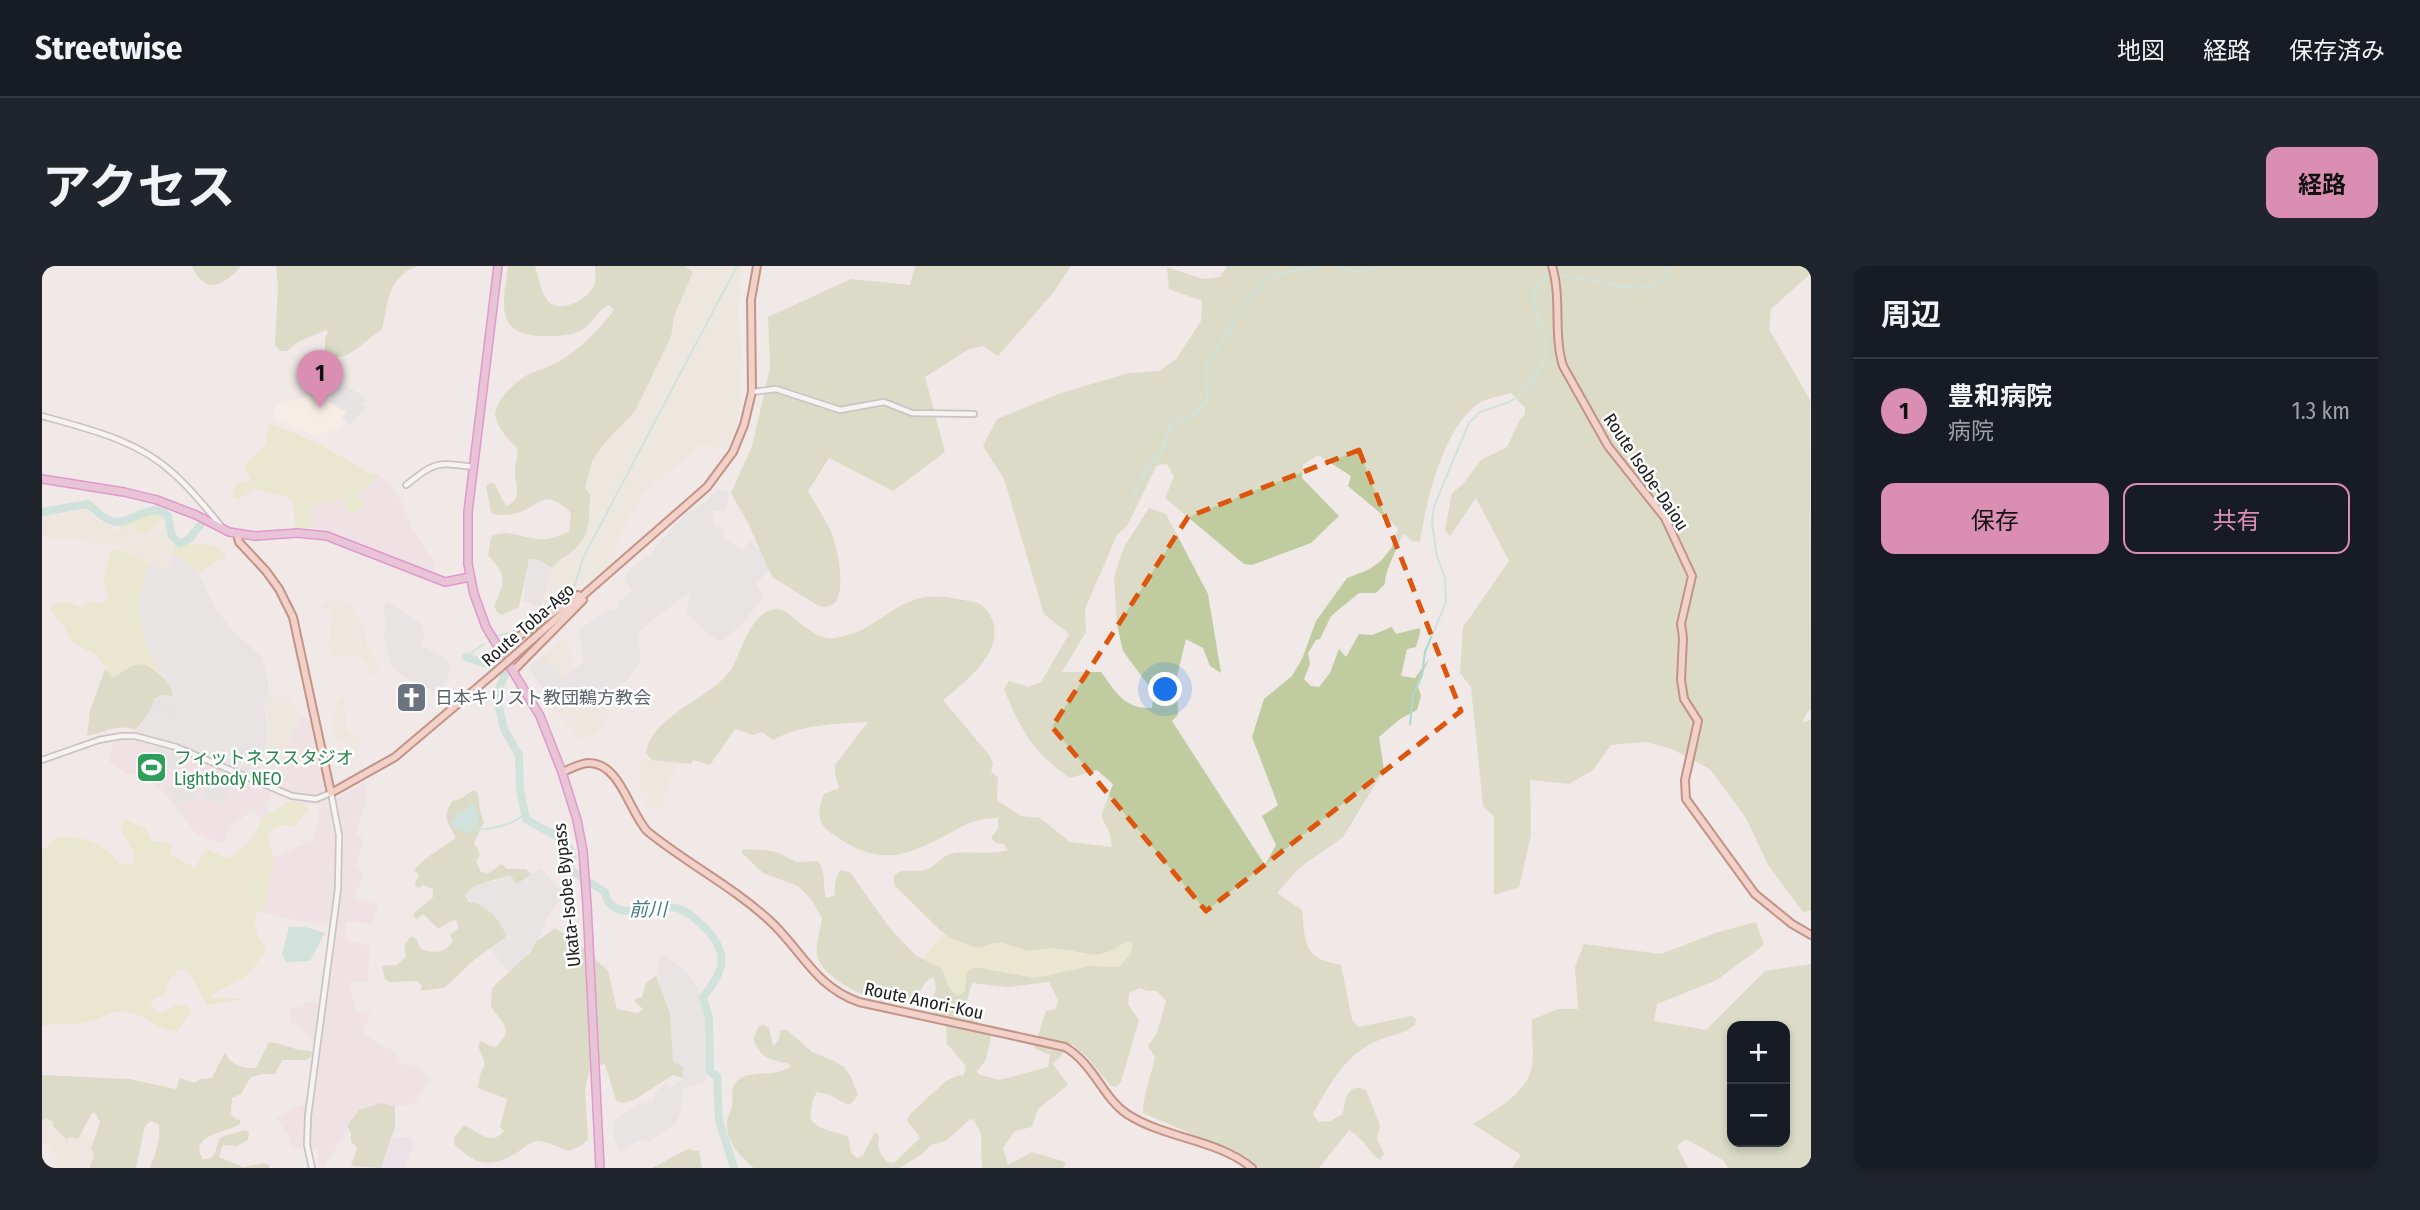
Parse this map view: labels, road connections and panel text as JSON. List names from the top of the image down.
{
  "streets": {
    "highway": ["Ukata-Isobe Bypass"],
    "main road": ["Route Isobe-Daiou", "Route Toba-Ago", "Route Anori-Kou"]
  },
  "crossings": [
    ["Ukata-Isobe Bypass", "Route Anori-Kou"]
  ],
  "water": ["前川"],
  "places": {
    "church": ["日本キリスト教団鵜方教会"],
    "sports": ["フィットネススタジオ Lightbody NEO"]
  },
  "page": {
    "header": "Streetwise",
    "nav": ["地図", "経路", "保存済み"],
    "title": "アクセス",
    "buttons": [
      "経路",
      ["保存", "共有"]
    ],
    "heading": "周辺",
    "pins": "1",
    "list": [
      {
        "mark": "1",
        "name": "豊和病院",
        "note": "病院",
        "value": "1.3 km"
      }
    ],
    "map_buttons": ["+", "−"]
  }
}
